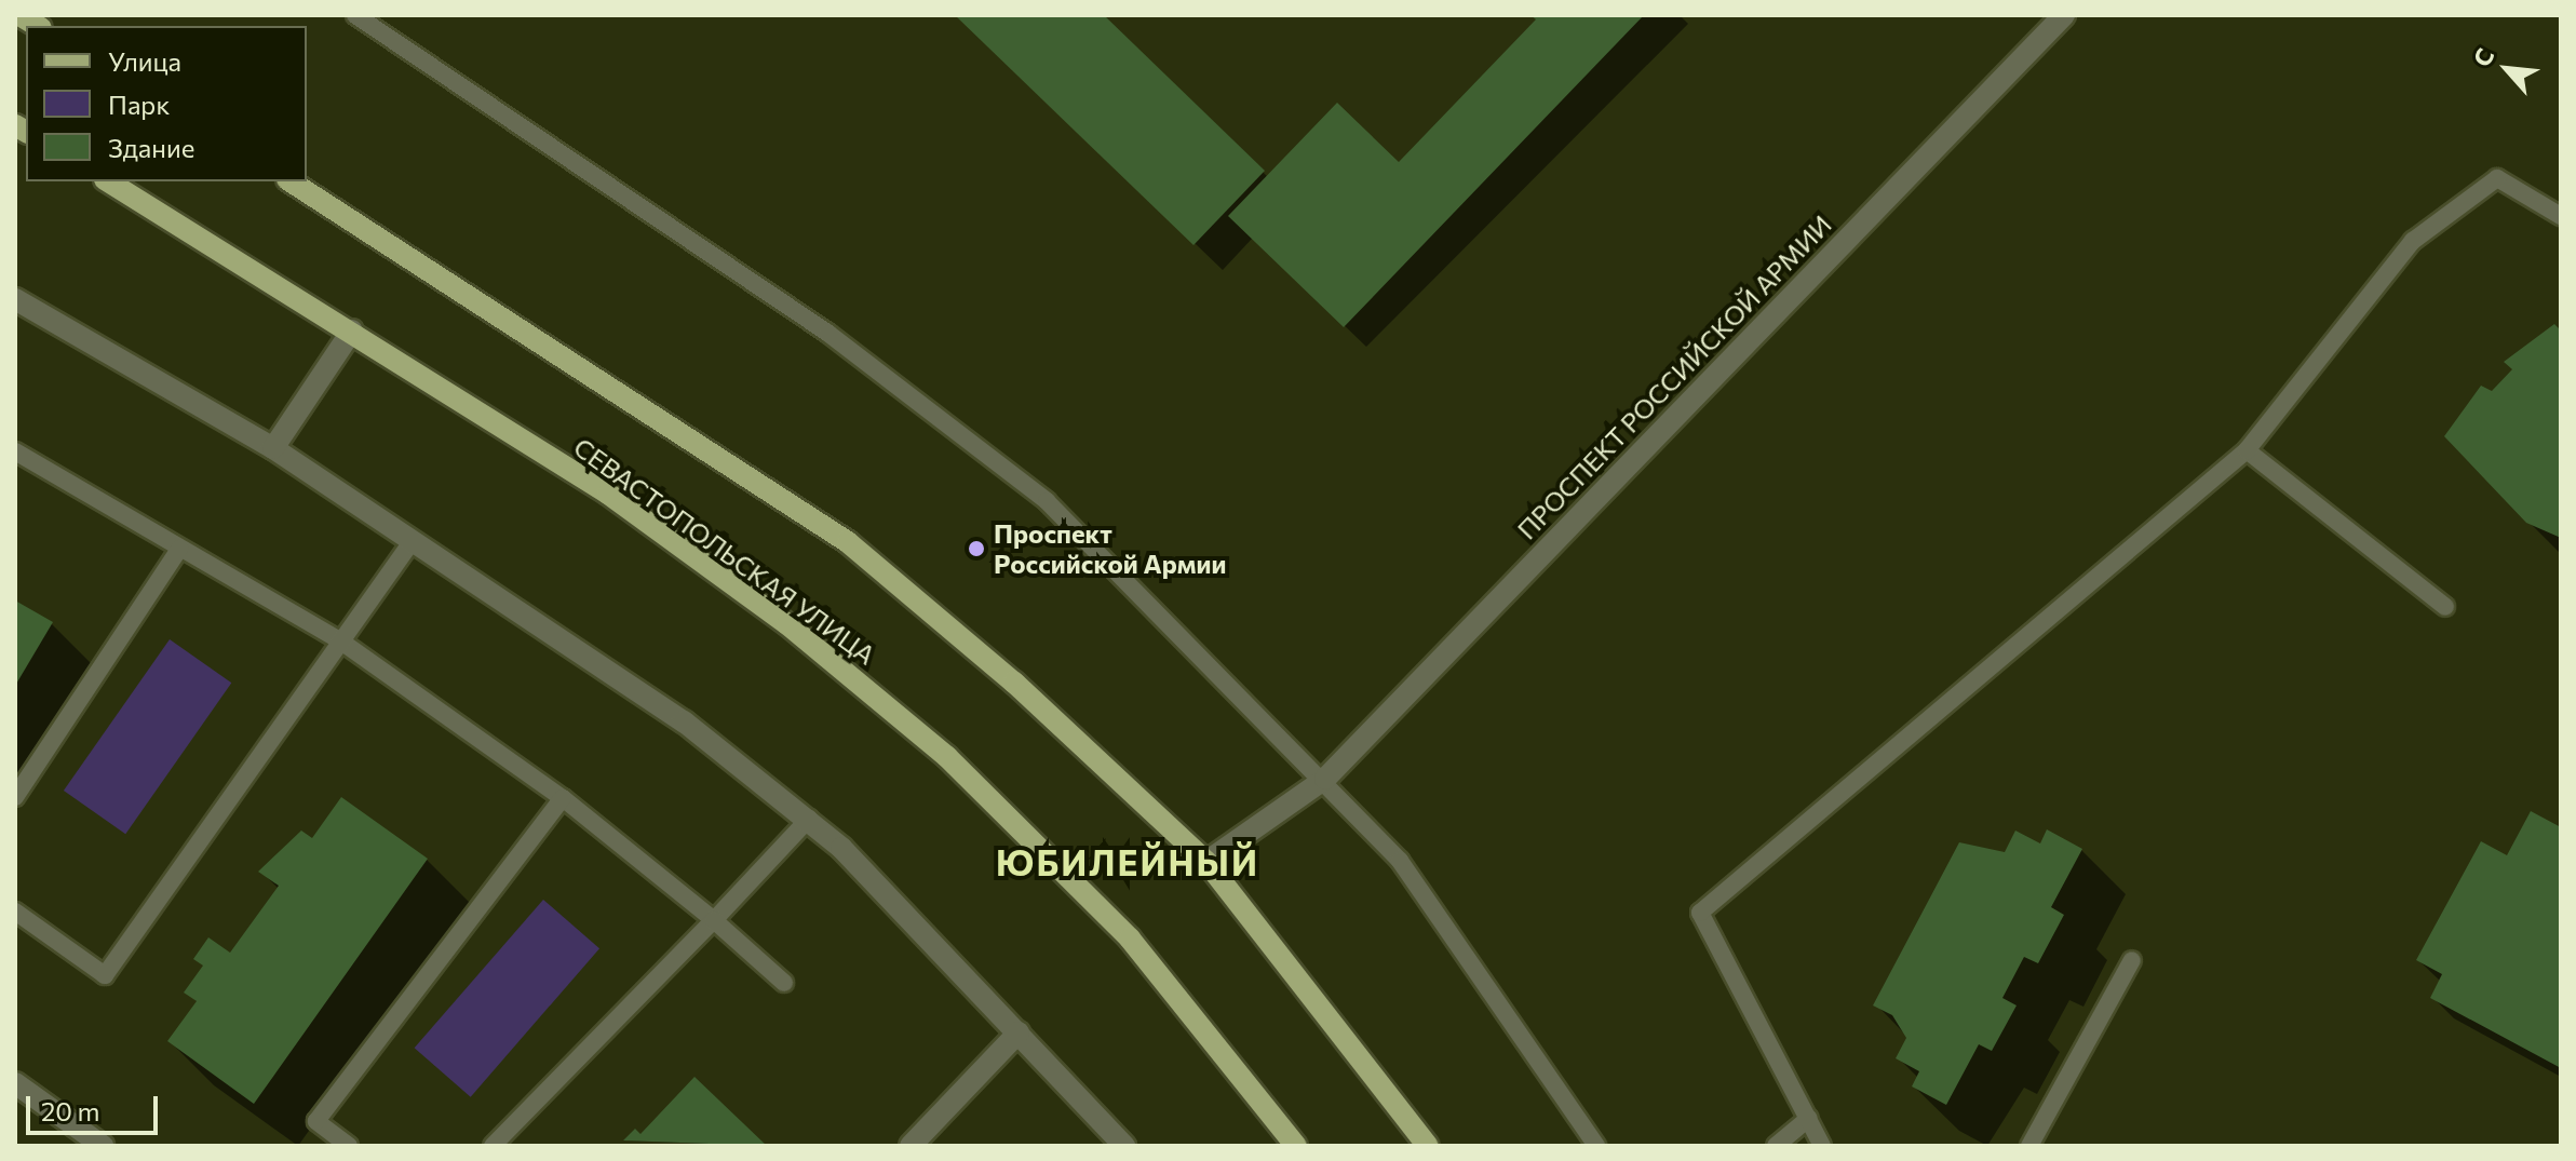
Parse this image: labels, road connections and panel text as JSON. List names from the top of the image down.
{
  "streets": {
    "main road": ["СЕВАСТОПОЛЬСКАЯ УЛИЦА"],
    "street": ["ПРОСПЕКТ РОССИЙСКОЙ АРМИИ"]
  },
  "districts": ["ЮБИЛЕЙНЫЙ"],
  "places": ["Проспект Российской Армии"],
  "legend": ["Улица", "Парк", "Здание"],
  "scale_bar": "20 m",
  "north": "top left"
}
